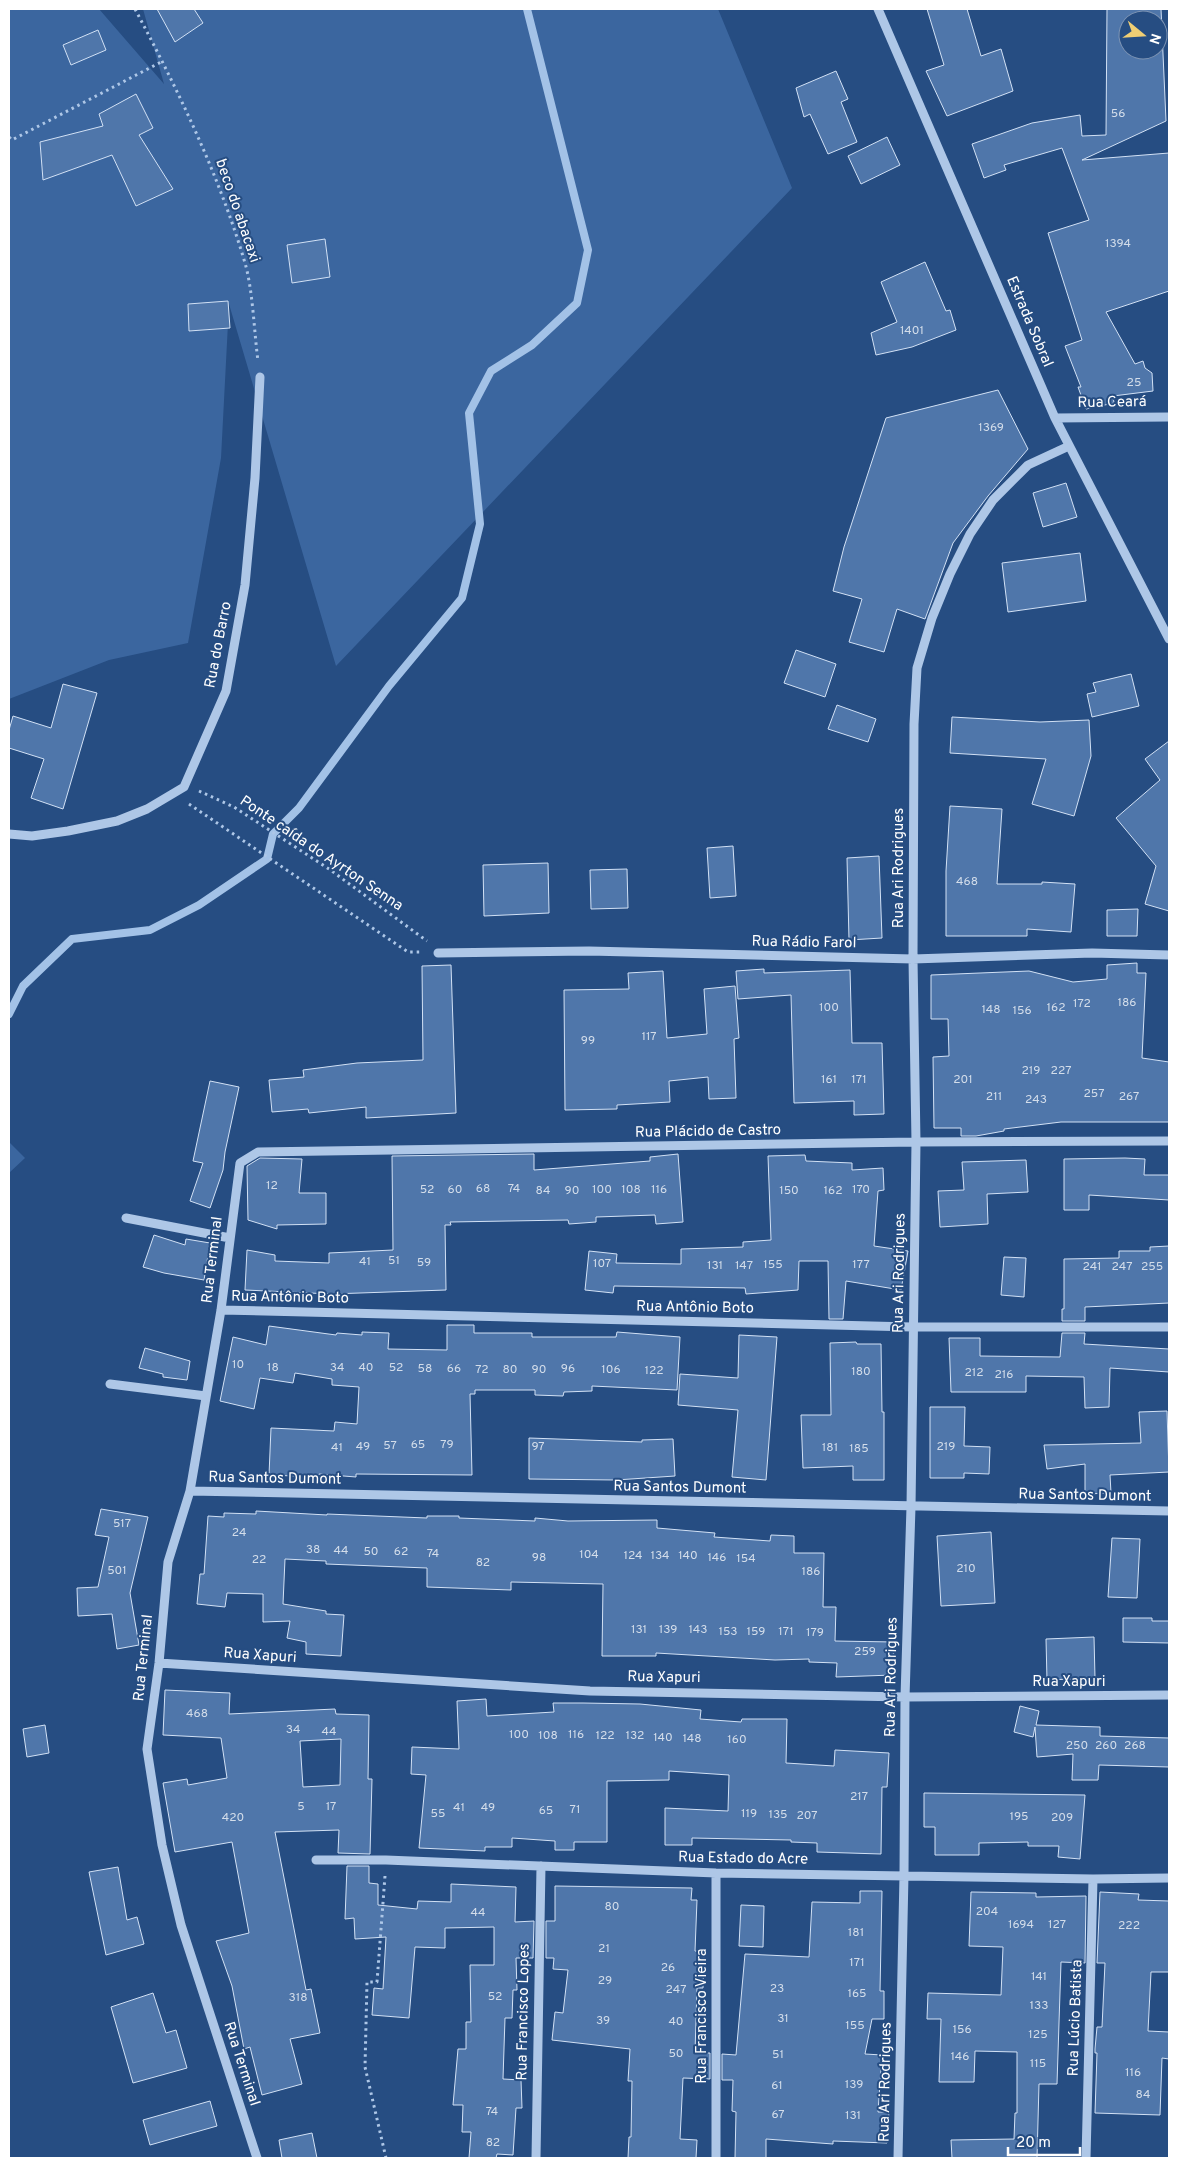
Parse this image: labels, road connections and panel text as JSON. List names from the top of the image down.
{
  "streets": {
    "street": [
      "Estrada Sobral",
      "Rua Ceará",
      "Rua do Barro",
      "Rua Ari Rodrigues",
      "Rua Rádio Farol",
      "Rua Plácido de Castro",
      "Rua Terminal",
      "Rua Antônio Boto",
      "Rua Santos Dumont",
      "Rua Xapuri",
      "Rua Estado do Acre",
      "Rua Francisco Lopes",
      "Rua Francisco Vieira",
      "Rua Lúcio Batista"
    ],
    "path": ["beco do abacaxi", "Ponte caída do Ayrton Senna"]
  },
  "crossings": [
    ["beco do abacaxi", "Rua do Barro"],
    ["Estrada Sobral", "Rua Ceará"],
    ["Estrada Sobral", "Rua Ari Rodrigues"],
    ["Rua do Barro", "Ponte caída do Ayrton Senna"],
    ["Ponte caída do Ayrton Senna", "Rua Rádio Farol"],
    ["Rua Ari Rodrigues", "Rua Rádio Farol"],
    ["Rua Ari Rodrigues", "Rua Plácido de Castro"],
    ["Rua Ari Rodrigues", "Rua Antônio Boto"],
    ["Rua Ari Rodrigues", "Rua Santos Dumont"],
    ["Rua Ari Rodrigues", "Rua Xapuri"],
    ["Rua Ari Rodrigues", "Rua Estado do Acre"],
    ["Rua Plácido de Castro", "Rua Terminal"],
    ["Rua Terminal", "Rua Antônio Boto"],
    ["Rua Terminal", "Rua Santos Dumont"],
    ["Rua Terminal", "Rua Xapuri"],
    ["Rua Estado do Acre", "Rua Francisco Lopes"],
    ["Rua Estado do Acre", "Rua Francisco Vieira"],
    ["Rua Estado do Acre", "Rua Lúcio Batista"]
  ],
  "house_numbers": [
    "56",
    "1394",
    "1401",
    "25",
    "1369",
    "468",
    "186",
    "172",
    "100",
    "162",
    "148",
    "156",
    "117",
    "99",
    "219",
    "227",
    "161",
    "171",
    "201",
    "257",
    "211",
    "267",
    "243",
    "12",
    "68",
    "74",
    "52",
    "60",
    "100",
    "108",
    "116",
    "170",
    "84",
    "90",
    "150",
    "162",
    "51",
    "41",
    "59",
    "107",
    "155",
    "177",
    "131",
    "147",
    "241",
    "247",
    "255",
    "10",
    "18",
    "34",
    "40",
    "52",
    "58",
    "66",
    "96",
    "72",
    "80",
    "90",
    "106",
    "122",
    "180",
    "212",
    "216",
    "65",
    "79",
    "57",
    "49",
    "97",
    "219",
    "41",
    "181",
    "185",
    "517",
    "24",
    "38",
    "44",
    "50",
    "62",
    "74",
    "104",
    "124",
    "134",
    "140",
    "98",
    "146",
    "154",
    "22",
    "82",
    "210",
    "501",
    "186",
    "131",
    "139",
    "143",
    "153",
    "159",
    "171",
    "179",
    "259",
    "468",
    "34",
    "44",
    "100",
    "116",
    "108",
    "122",
    "132",
    "140",
    "148",
    "160",
    "250",
    "260",
    "268",
    "217",
    "5",
    "17",
    "41",
    "49",
    "71",
    "65",
    "55",
    "119",
    "135",
    "207",
    "195",
    "420",
    "209",
    "80",
    "204",
    "44",
    "1694",
    "127",
    "222",
    "181",
    "21",
    "171",
    "26",
    "141",
    "29",
    "23",
    "247",
    "165",
    "52",
    "318",
    "133",
    "31",
    "39",
    "40",
    "155",
    "156",
    "125",
    "50",
    "51",
    "146",
    "115",
    "116",
    "139",
    "61",
    "84",
    "74",
    "67",
    "131",
    "82"
  ],
  "scale_bar": "20 m",
  "north": "right"
}
